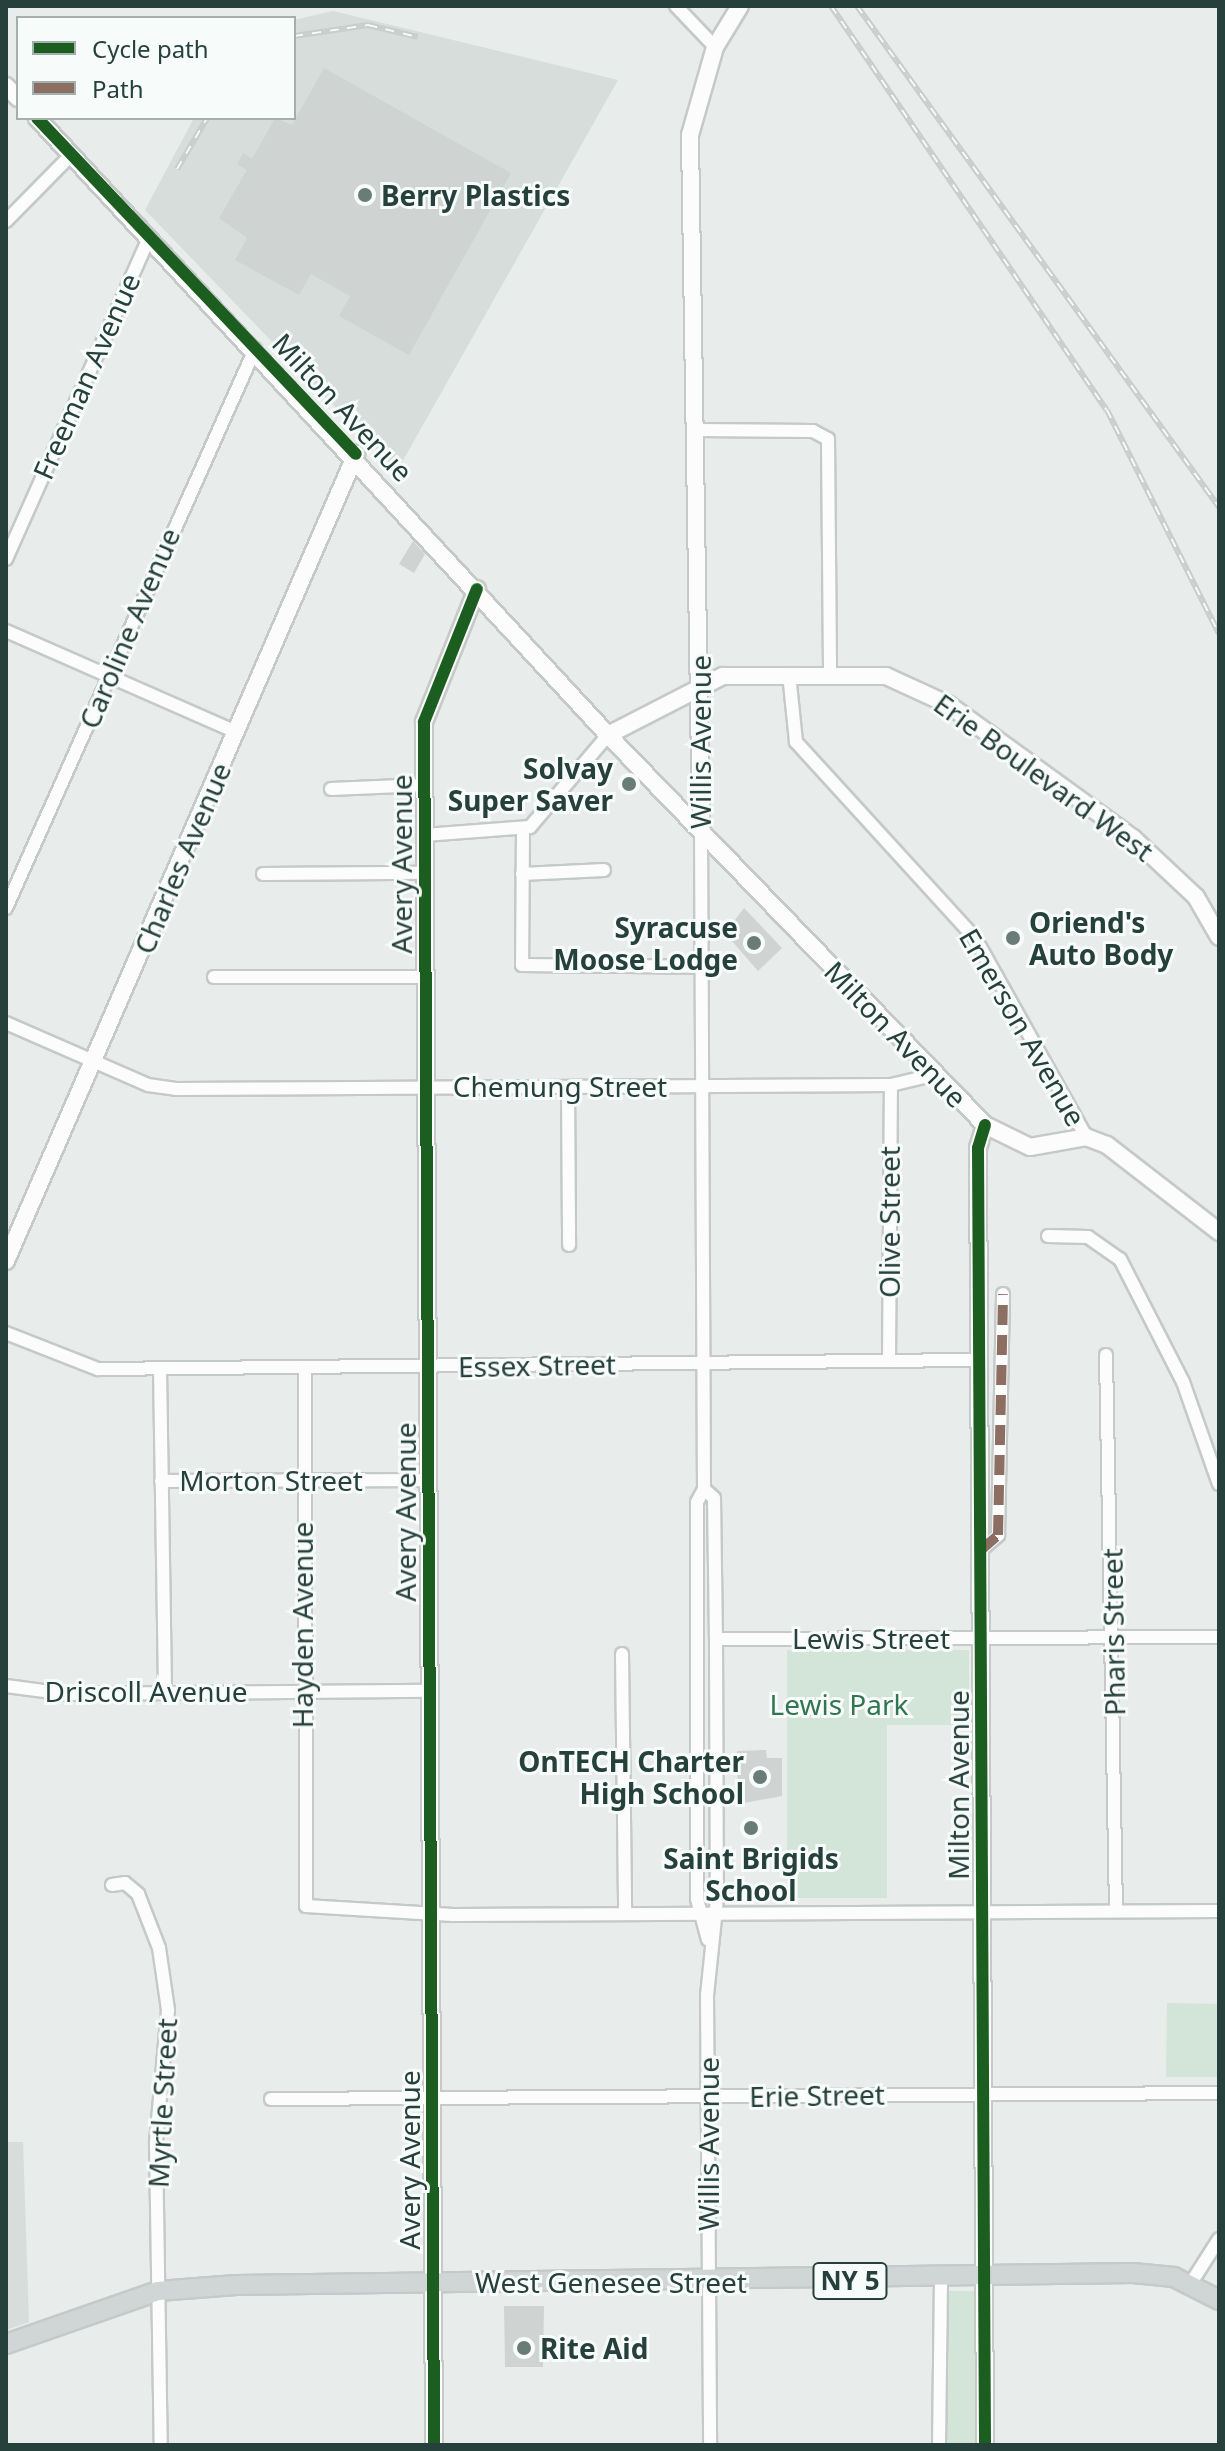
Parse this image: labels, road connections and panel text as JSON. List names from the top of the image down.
{
  "streets": {
    "main road": ["NY 5", "West Genesee Street"],
    "street": [
      "Freeman Avenue",
      "Milton Avenue",
      "Caroline Avenue",
      "Willis Avenue",
      "Erie Boulevard West",
      "Charles Avenue",
      "Avery Avenue",
      "Emerson Avenue",
      "Chemung Street",
      "Olive Street",
      "Essex Street",
      "Morton Street",
      "Hayden Avenue",
      "Pharis Street",
      "Lewis Street",
      "Driscoll Avenue",
      "Erie Street",
      "Myrtle Street"
    ]
  },
  "crossings": [
    ["Freeman Avenue", "Milton Avenue"],
    ["Milton Avenue", "Caroline Avenue"],
    ["Milton Avenue", "Willis Avenue"],
    ["Milton Avenue", "Erie Boulevard West"],
    ["Milton Avenue", "Charles Avenue"],
    ["Milton Avenue", "Avery Avenue"],
    ["Milton Avenue", "Chemung Street"],
    ["Milton Avenue", "Essex Street"],
    ["Milton Avenue", "Lewis Street"],
    ["Milton Avenue", "Erie Street"],
    ["Milton Avenue", "West Genesee Street"],
    ["Willis Avenue", "Erie Boulevard West"],
    ["Willis Avenue", "Chemung Street"],
    ["Willis Avenue", "Essex Street"],
    ["Willis Avenue", "Lewis Street"],
    ["Willis Avenue", "Erie Street"],
    ["Willis Avenue", "West Genesee Street"],
    ["Erie Boulevard West", "Emerson Avenue"],
    ["Charles Avenue", "Chemung Street"],
    ["Avery Avenue", "Chemung Street"],
    ["Avery Avenue", "Essex Street"],
    ["Avery Avenue", "Morton Street"],
    ["Avery Avenue", "Hayden Avenue"],
    ["Avery Avenue", "Driscoll Avenue"],
    ["Avery Avenue", "Erie Street"],
    ["Avery Avenue", "West Genesee Street"],
    ["Chemung Street", "Olive Street"],
    ["Olive Street", "Essex Street"],
    ["Essex Street", "Hayden Avenue"],
    ["Morton Street", "Hayden Avenue"],
    ["Hayden Avenue", "Driscoll Avenue"],
    ["Pharis Street", "Lewis Street"],
    ["Myrtle Street", "West Genesee Street"]
  ],
  "parks": ["Lewis Park"],
  "places": [
    "Berry Plastics",
    "Solvay Super Saver",
    "Oriend's Auto Body",
    "Syracuse Moose Lodge",
    "OnTECH Charter High School",
    "Saint Brigids School",
    "Rite Aid"
  ],
  "legend": ["Cycle path", "Path"]
}
